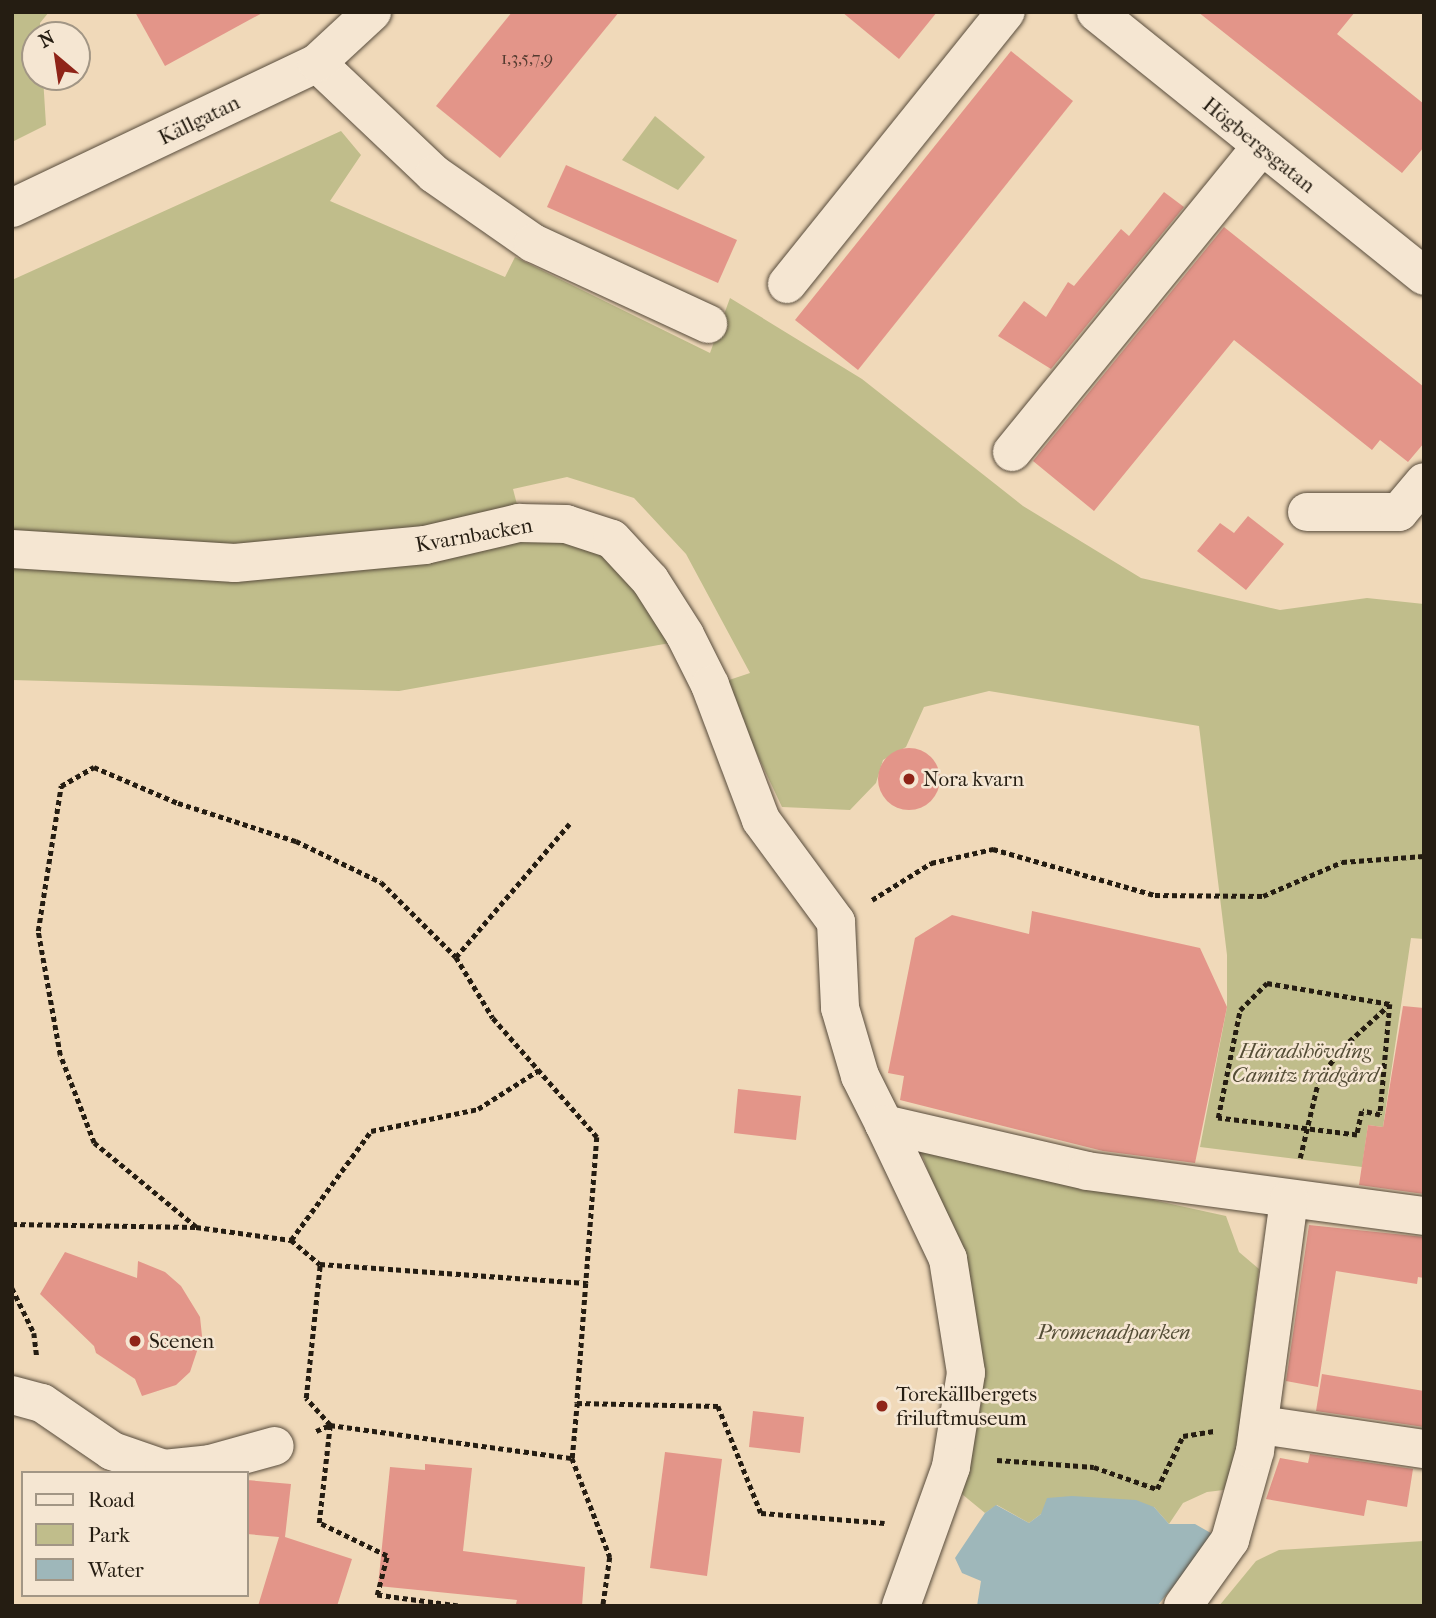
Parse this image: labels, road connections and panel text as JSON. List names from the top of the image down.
{
  "streets": {
    "street": ["Källgatan", "Högbergsgatan", "Kvarnbacken"]
  },
  "parks": ["Häradshövding Camitz trädgård", "Promenadparken"],
  "places": ["Nora kvarn", "Scenen", "Torekällbergets friluftmuseum"],
  "house_numbers": ["1,3,5,7,9"],
  "legend": ["Road", "Park", "Water"],
  "north": "top left"
}
